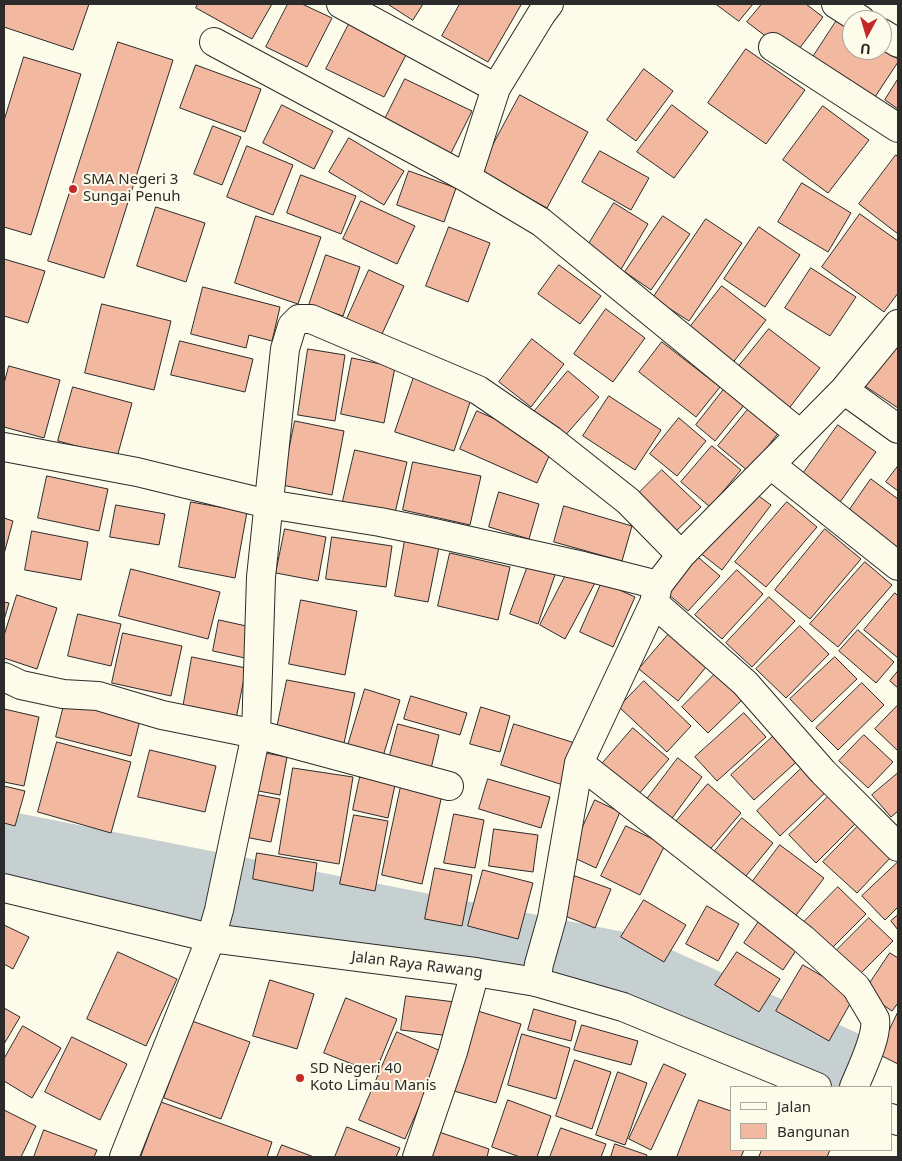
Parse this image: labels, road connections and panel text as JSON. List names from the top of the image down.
{
  "streets": {
    "street": ["Jalan Raya Rawang"]
  },
  "places": ["SMA Negeri 3 Sungai Penuh", "SD Negeri 40 Koto Limau Manis"],
  "legend": ["Jalan", "Bangunan"],
  "north": "bottom"
}
